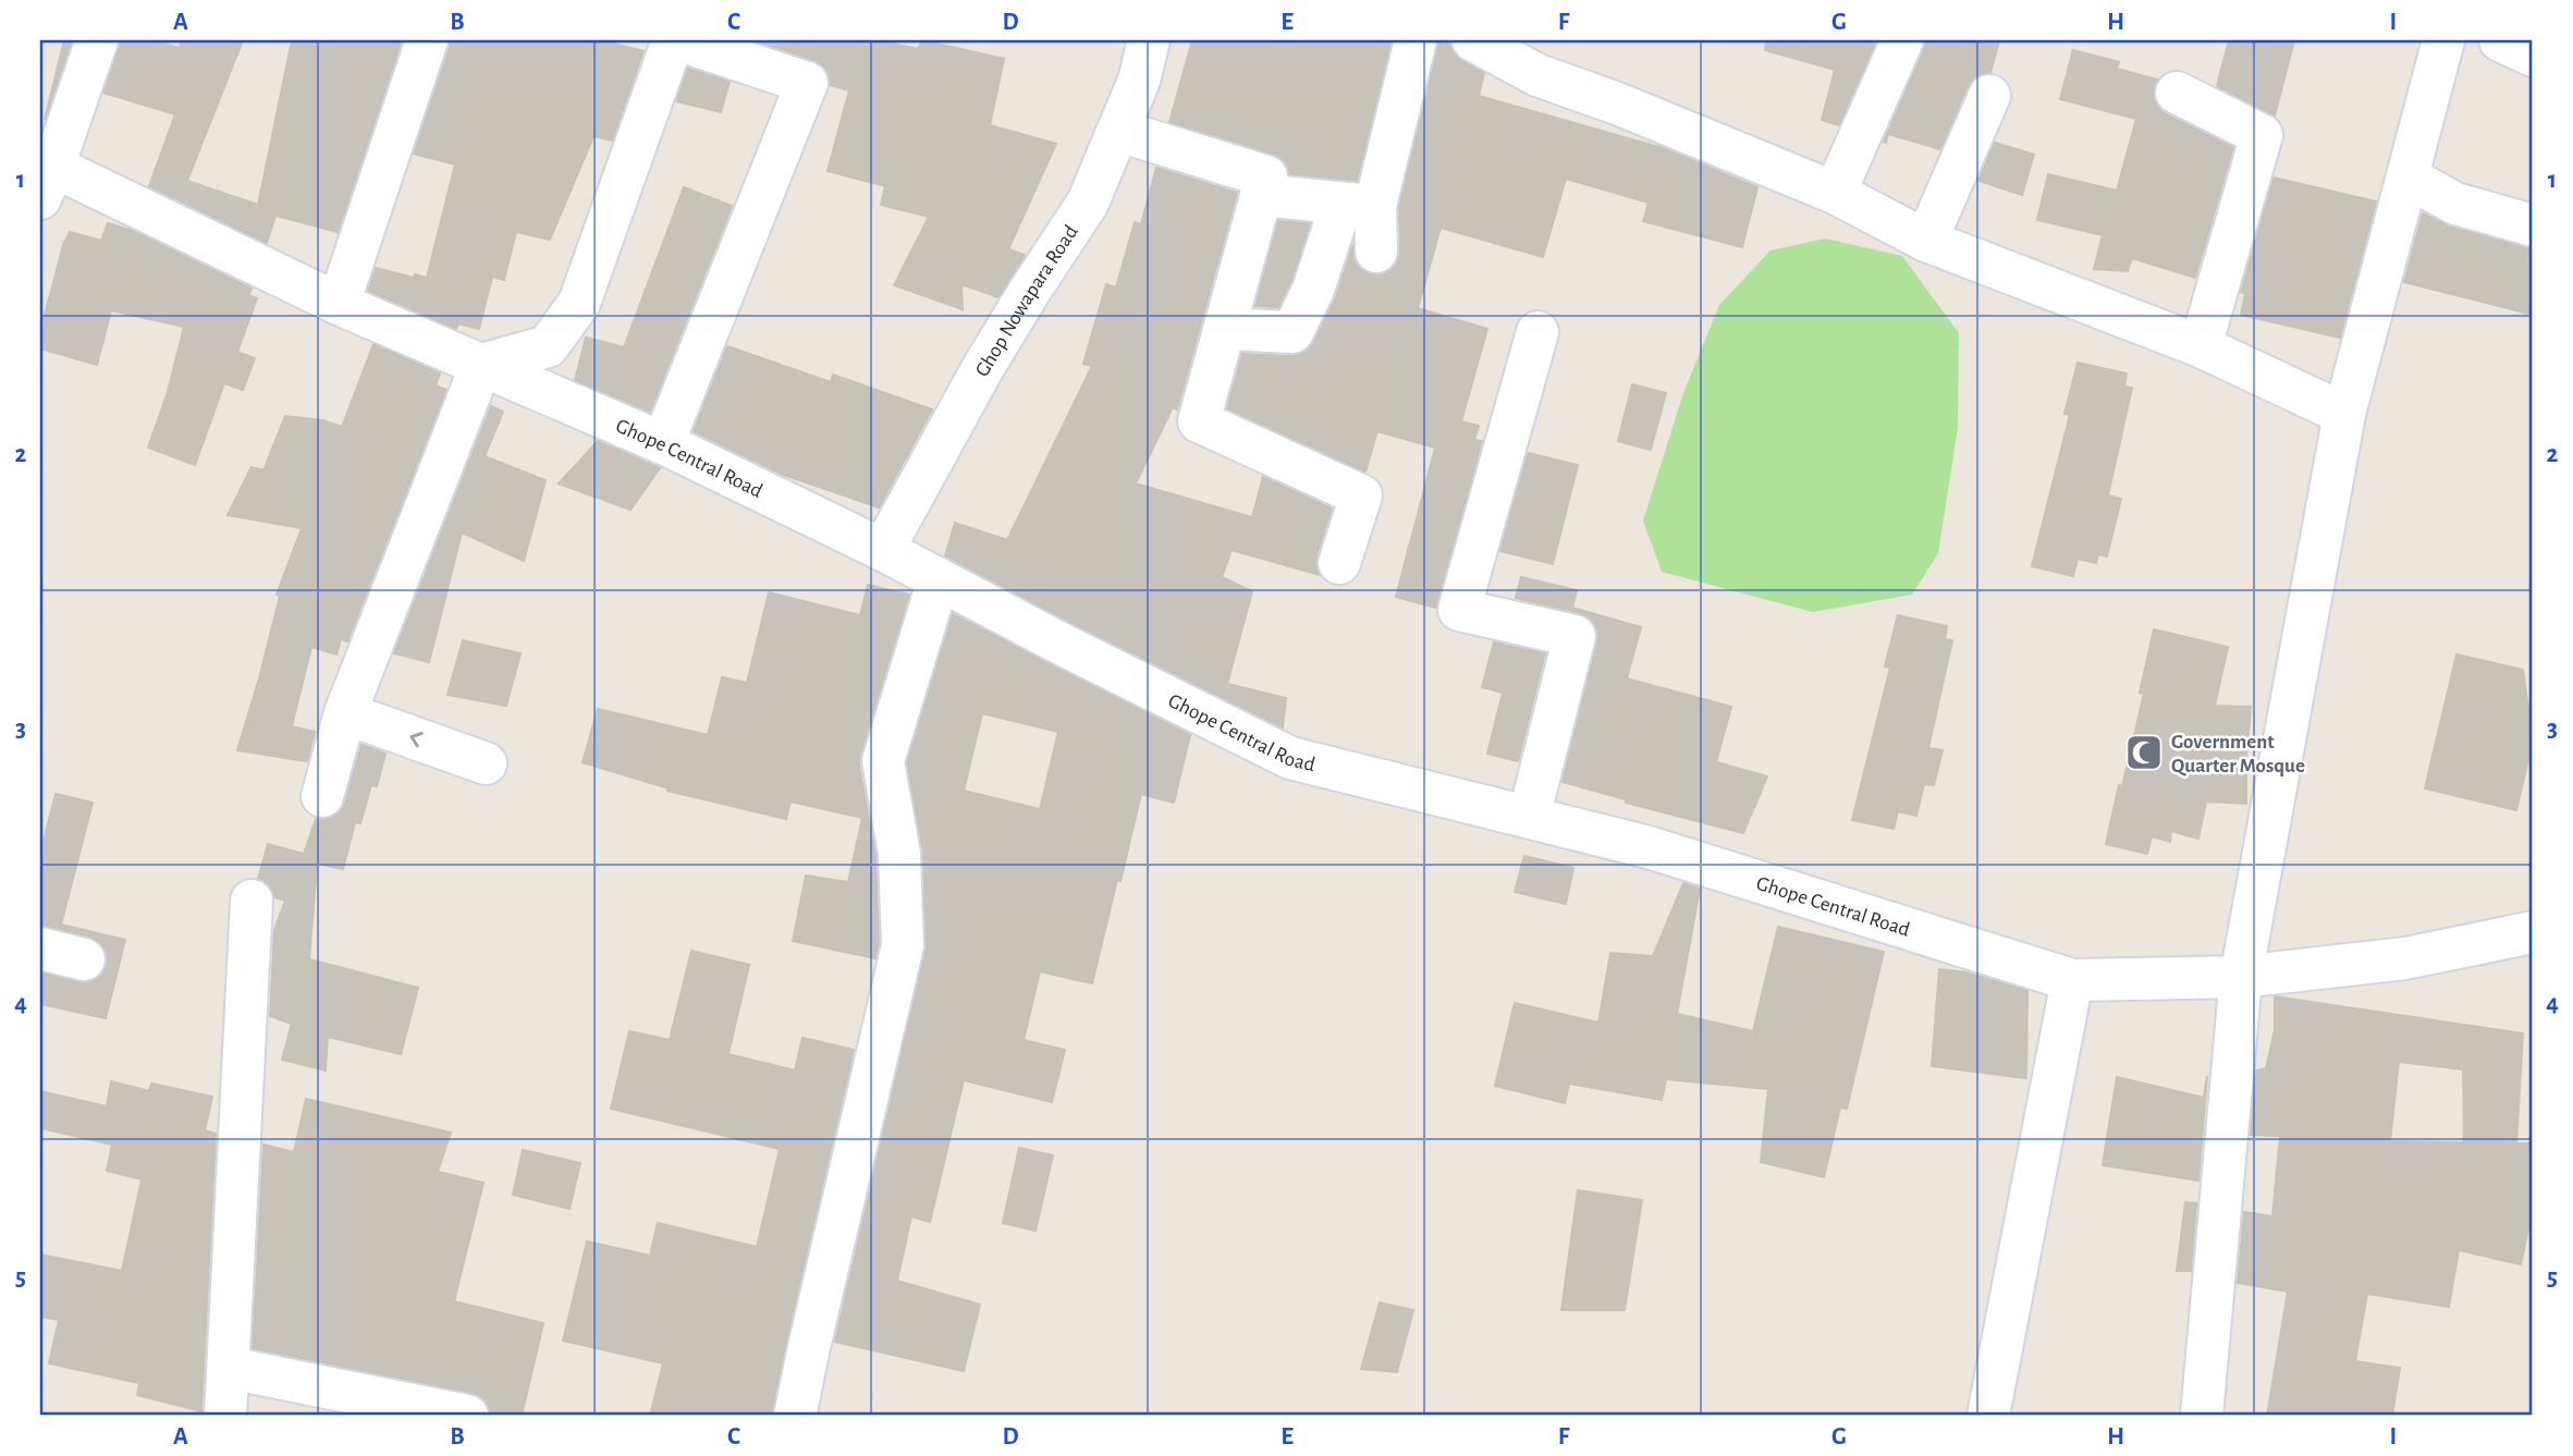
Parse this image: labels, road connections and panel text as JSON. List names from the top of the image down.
{
  "streets": {
    "street": ["Ghop Nowapara Road", "Ghope Central Road"]
  },
  "crossings": [
    ["Ghop Nowapara Road", "Ghope Central Road"]
  ],
  "places": {
    "mosque": ["Government Quarter Mosque"]
  },
  "grid": {
    "columns": [
      "A",
      "B",
      "C",
      "D",
      "E",
      "F",
      "G",
      "H",
      "I"
    ],
    "rows": [
      "1",
      "2",
      "3",
      "4",
      "5"
    ]
  }
}
